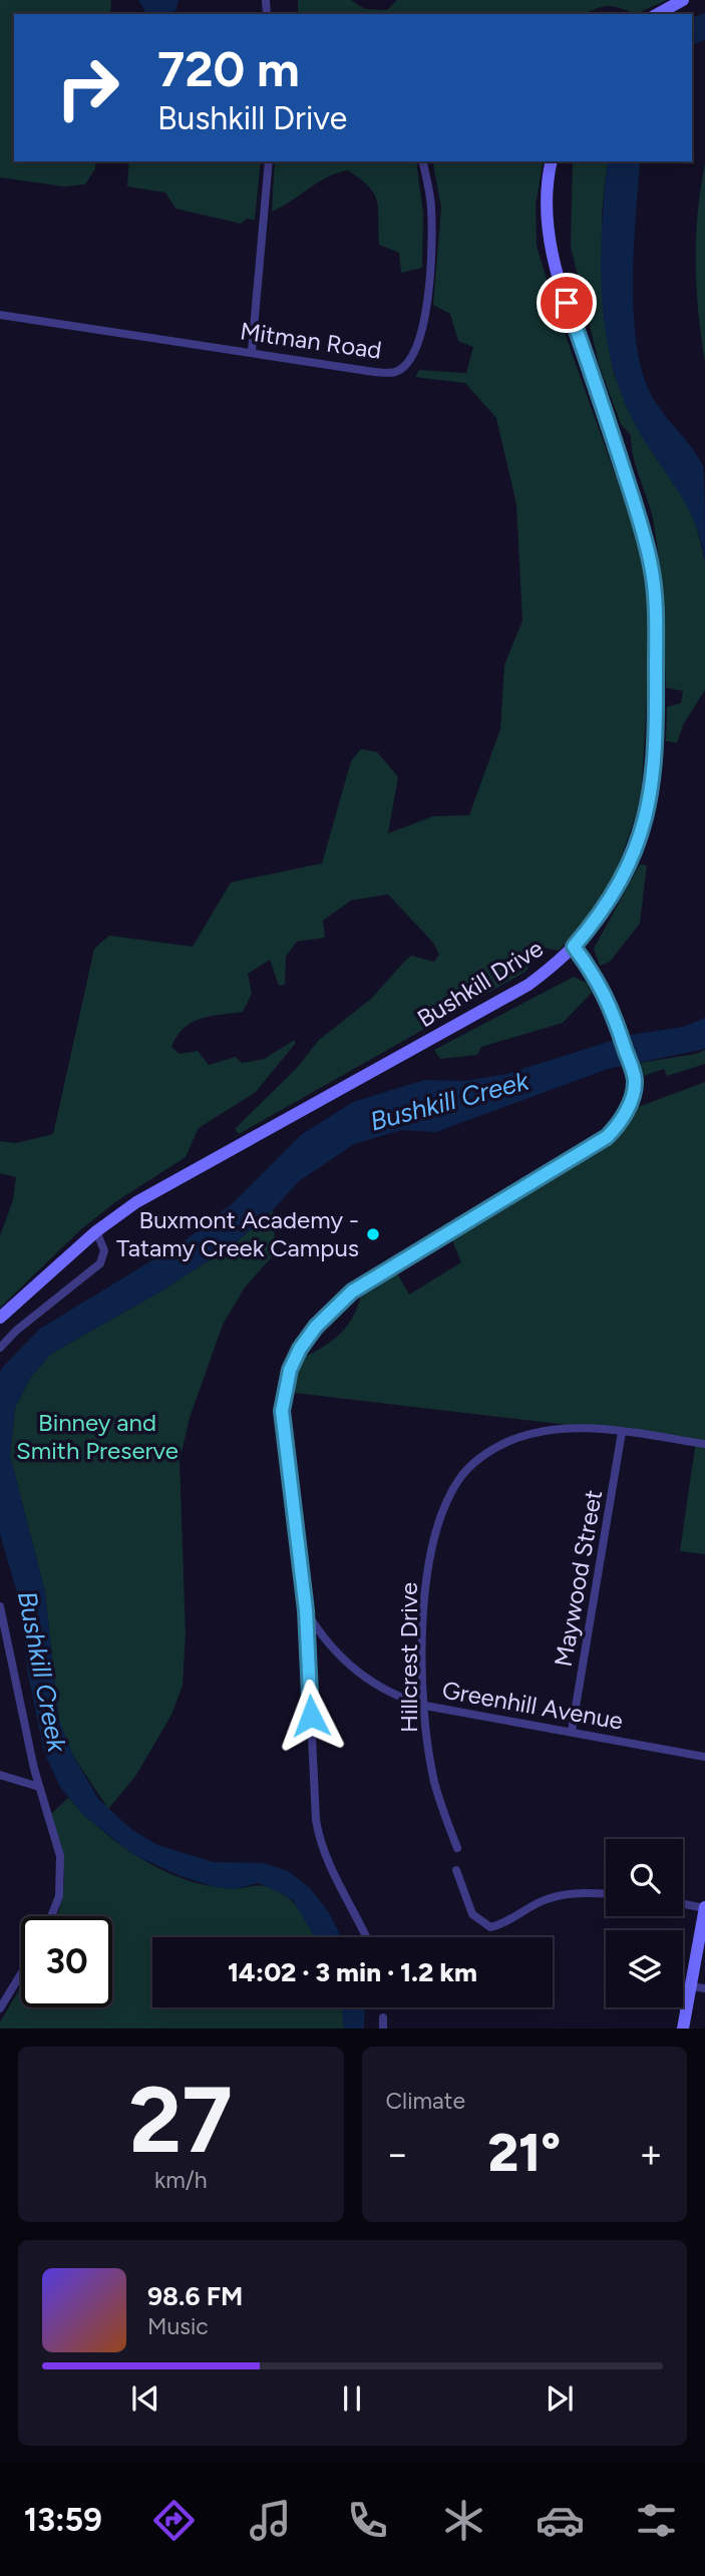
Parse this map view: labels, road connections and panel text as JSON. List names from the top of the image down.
{
  "streets": {
    "main road": ["Bushkill Drive"],
    "street": [
      "Mitman Road",
      "Maywood Street",
      "Hillcrest Drive",
      "Greenhill Avenue"
    ]
  },
  "crossings": [
    ["Maywood Street", "Hillcrest Drive"],
    ["Maywood Street", "Greenhill Avenue"],
    ["Hillcrest Drive", "Greenhill Avenue"]
  ],
  "water": ["Bushkill Creek"],
  "parks": ["Binney and Smith Preserve"],
  "places": ["Buxmont Academy - Tatamy Creek Campus"],
  "page": {
    "turn": ["720 m", "Bushkill Drive"],
    "limit": "30",
    "trip": "14:02 · 3 min · 1.2 km",
    "tile": [
      ["27", "km/h"],
      "Climate"
    ],
    "heat": ["−", "21°", "+"],
    "song": ["98.6 FM", "Music"],
    "tabs": "13:59"
  }
}
